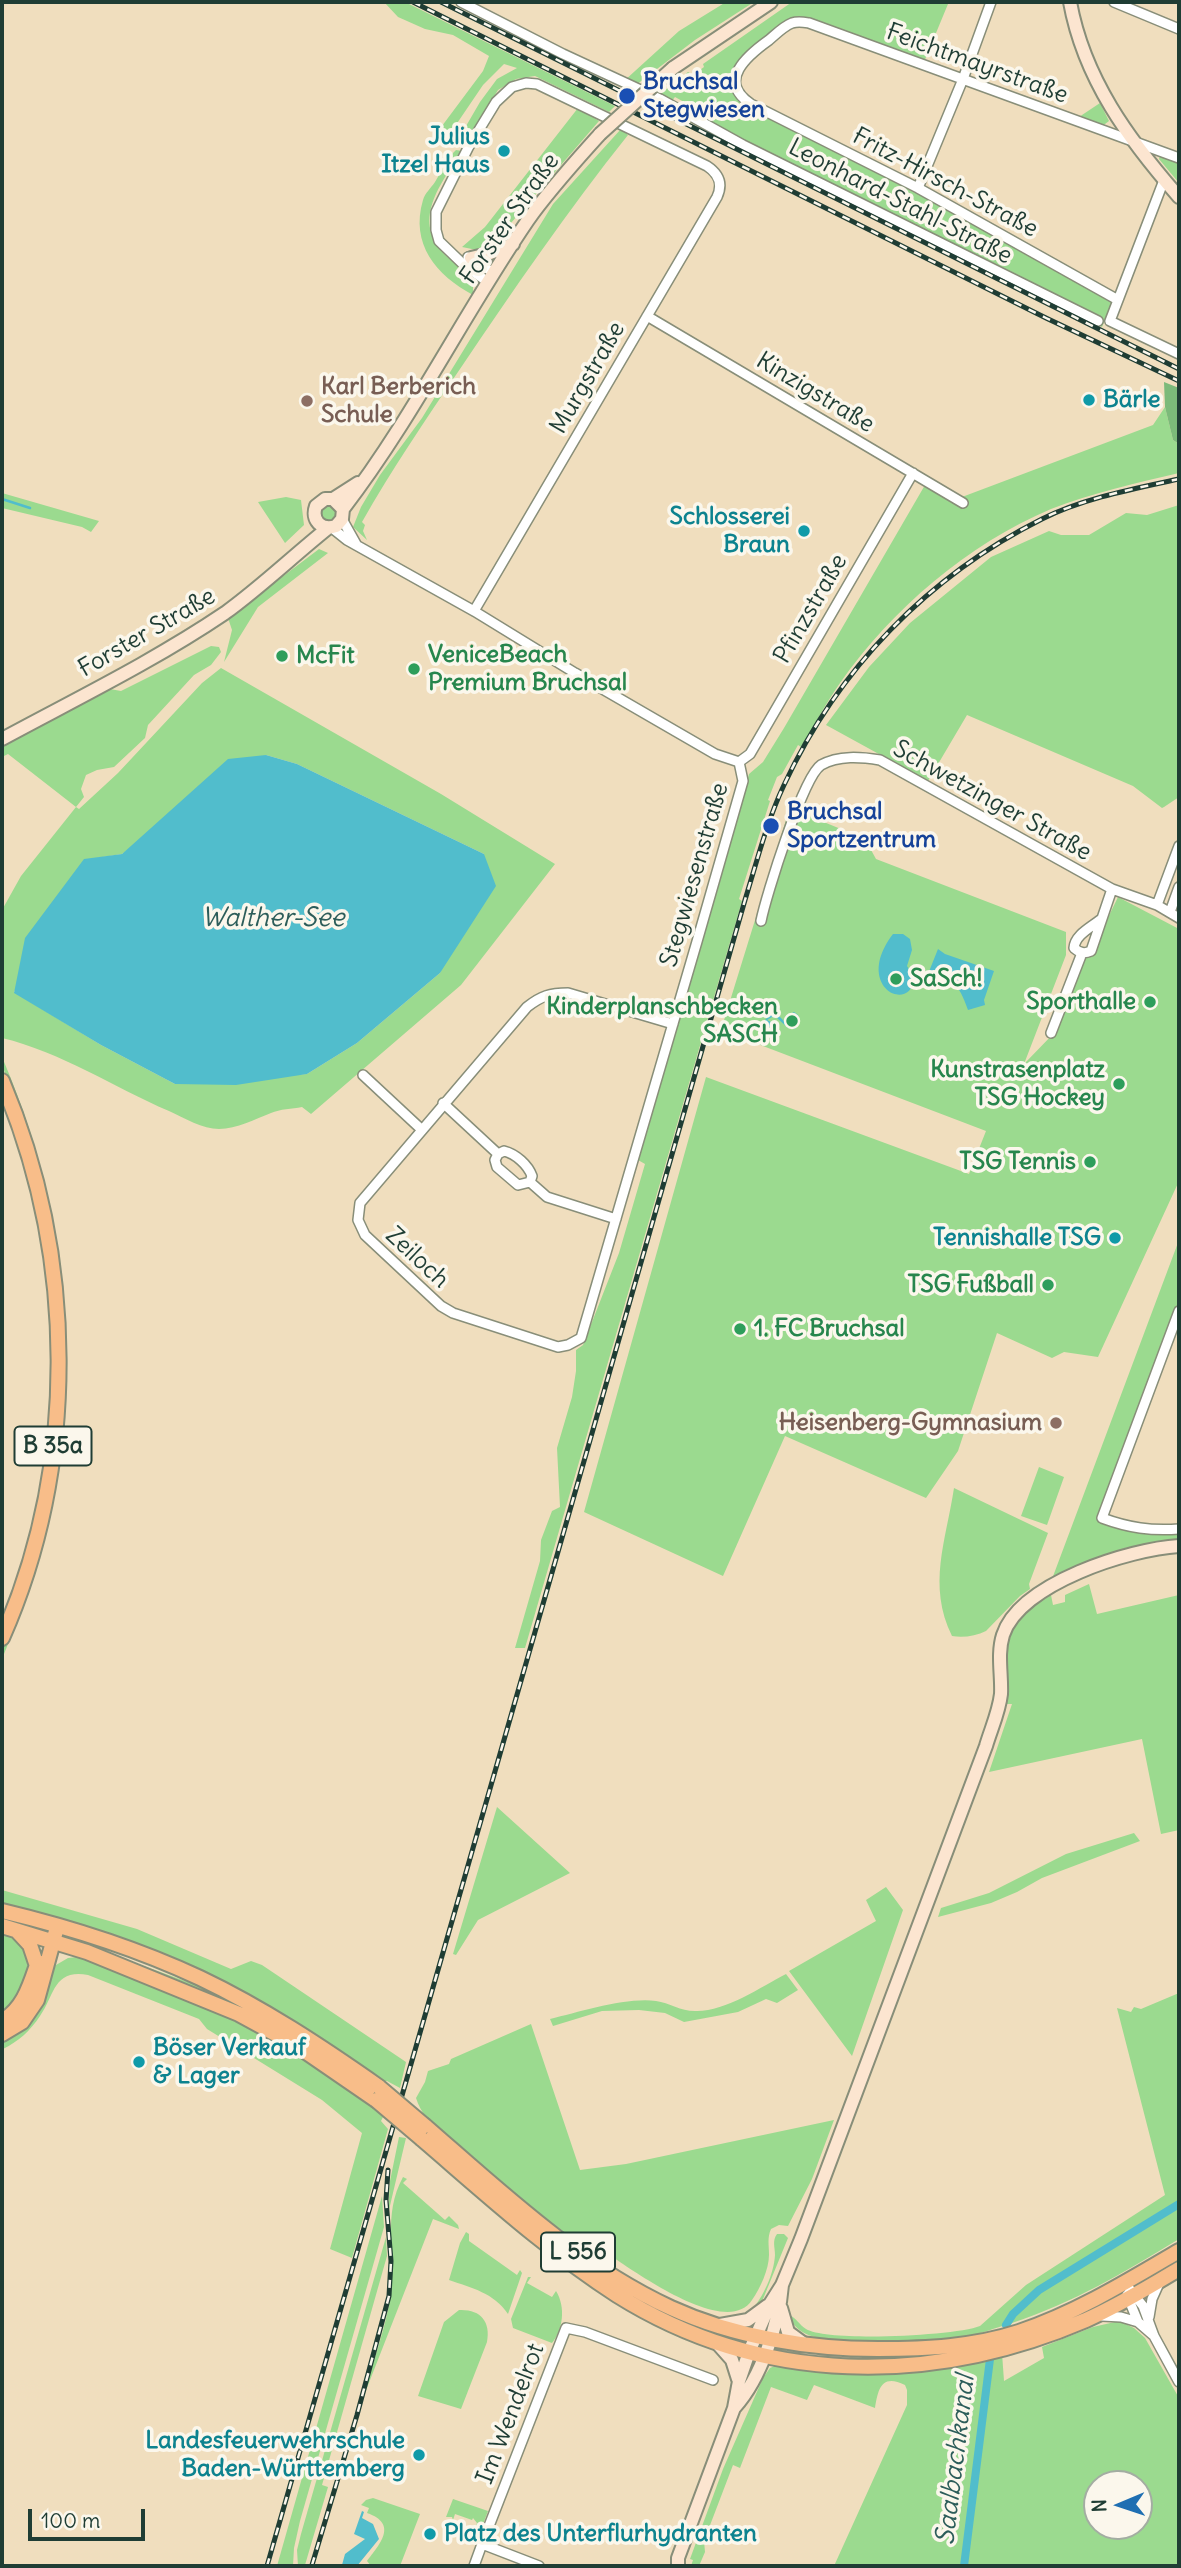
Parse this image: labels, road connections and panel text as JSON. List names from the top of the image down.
{
  "streets": {
    "main road": ["B 35a", "L 556"],
    "street": [
      "Feichtmayrstraße",
      "Fritz-Hirsch-Straße",
      "Leonhard-Stahl-Straße",
      "Forster Straße",
      "Murgstraße",
      "Kinzigstraße",
      "Pfinzstraße",
      "Schwetzinger Straße",
      "Stegwiesenstraße",
      "Zeiloch",
      "Im Wendelrot"
    ]
  },
  "crossings": [
    ["Feichtmayrstraße", "Fritz-Hirsch-Straße"],
    ["Forster Straße", "Stegwiesenstraße"],
    ["Murgstraße", "Kinzigstraße"],
    ["Murgstraße", "Stegwiesenstraße"],
    ["Kinzigstraße", "Pfinzstraße"],
    ["Pfinzstraße", "Stegwiesenstraße"],
    ["Stegwiesenstraße", "Zeiloch"]
  ],
  "water": ["Walther-See", "Saalbachkanal"],
  "places": [
    "Bruchsal Stegwiesen",
    "Julius Itzel Haus",
    "Bärle",
    "Karl Berberich Schule",
    "Schlosserei Braun",
    "McFit",
    "VeniceBeach Premium Bruchsal",
    "Bruchsal Sportzentrum",
    "SaSch!",
    "Sporthalle",
    "Kinderplanschbecken SASCH",
    "Kunstrasenplatz TSG Hockey",
    "TSG Tennis",
    "Tennishalle TSG",
    "TSG Fußball",
    "1. FC Bruchsal",
    "Heisenberg-Gymnasium",
    "Böser Verkauf & Lager",
    "Landesfeuerwehrschule Baden-Württemberg",
    "Platz des Unterflurhydranten"
  ],
  "scale_bar": "100 m",
  "north": "left"
}
